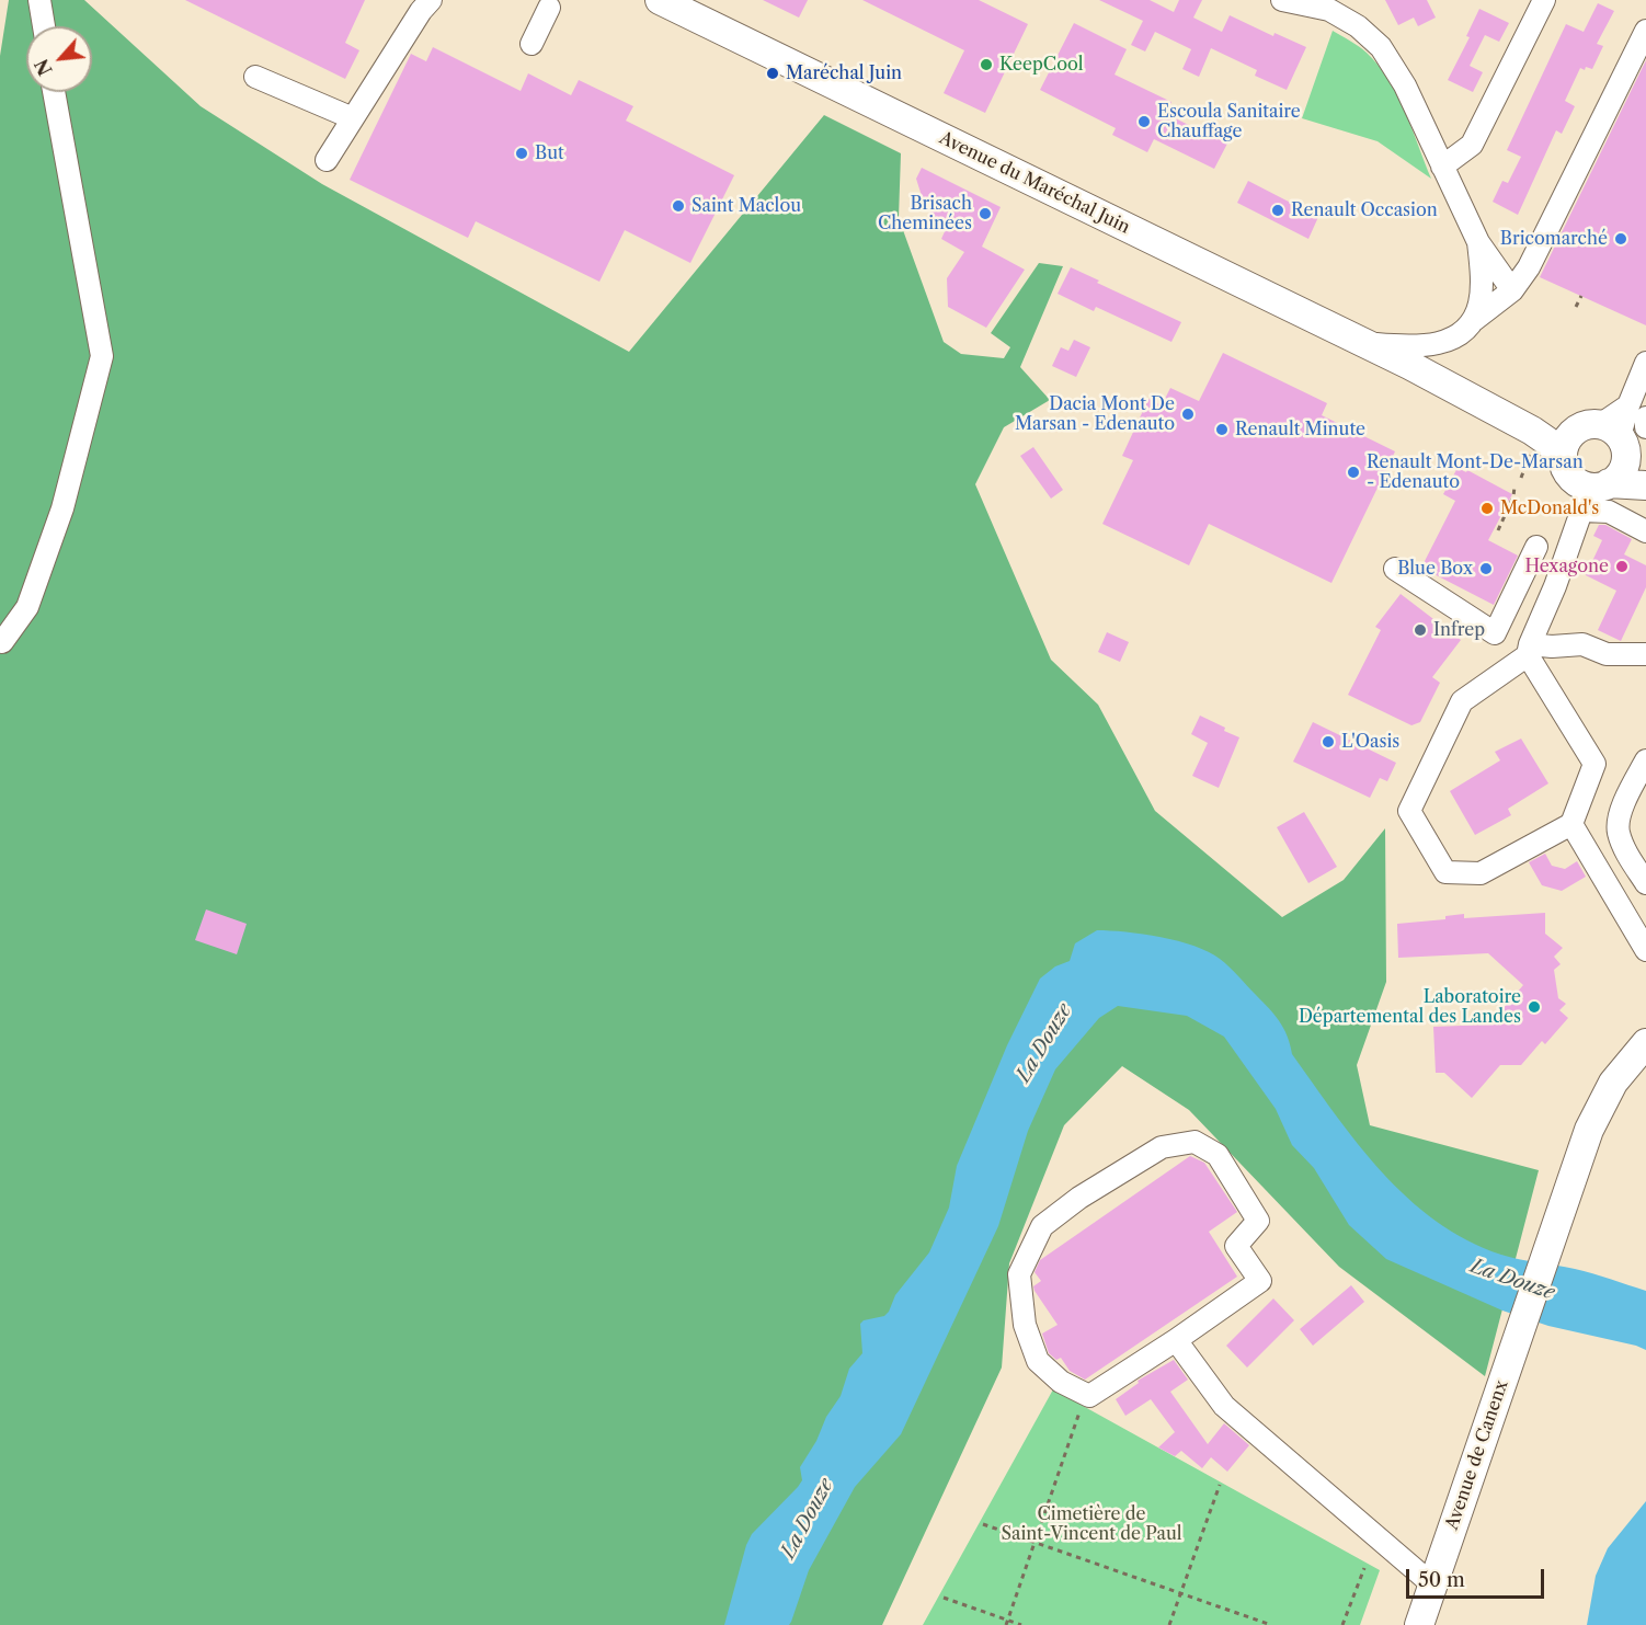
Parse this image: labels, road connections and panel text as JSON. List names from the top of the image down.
{
  "streets": {
    "main road": ["Avenue du Maréchal Juin", "Avenue de Canenx"]
  },
  "water": ["La Douze"],
  "parks": ["Cimetière de Saint-Vincent de Paul"],
  "places": [
    "KeepCool",
    "Maréchal Juin",
    "Escoula Sanitaire Chauffage",
    "But",
    "Saint Maclou",
    "Renault Occasion",
    "Brisach Cheminées",
    "Bricomarché",
    "Dacia Mont De Marsan - Edenauto",
    "Renault Minute",
    "Renault Mont-De-Marsan - Edenauto",
    "McDonald's",
    "Hexagone",
    "Blue Box",
    "Infrep",
    "L'Oasis",
    "Laboratoire Départemental des Landes"
  ],
  "scale_bar": "50 m",
  "north": "bottom left"
}
